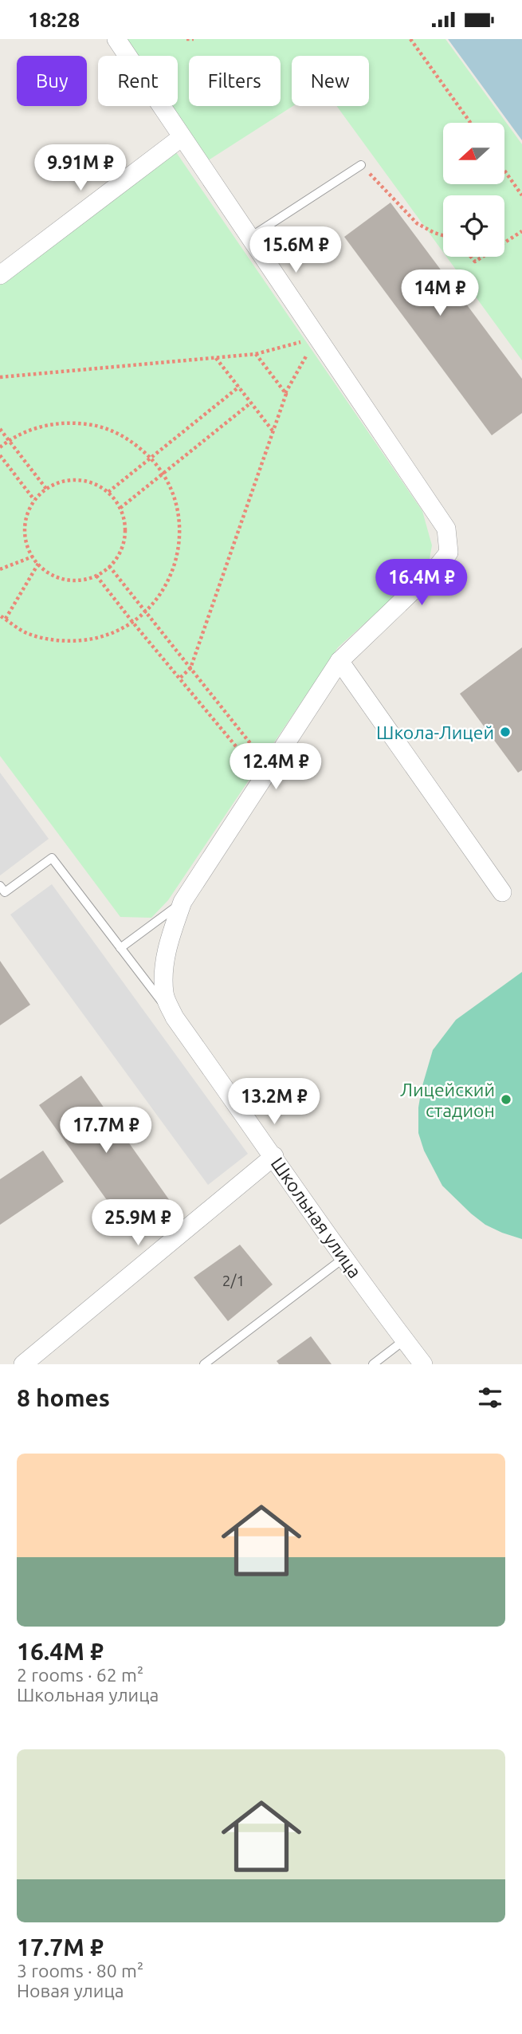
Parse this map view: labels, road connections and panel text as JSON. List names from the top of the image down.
{
  "streets": {
    "street": ["Школьная улица"]
  },
  "places": ["Школа-Лицей", "Лицейский стадион"],
  "house_numbers": ["2/1"],
  "north": "left",
  "page": {
    "status": "18:28",
    "chip": [
      "Buy",
      "Rent",
      "Filters",
      "New"
    ],
    "price": [
      "9.91M ₽",
      "15.6M ₽",
      "14M ₽",
      "16.4M ₽",
      "12.4M ₽",
      "13.2M ₽",
      "17.7M ₽",
      "25.9M ₽"
    ],
    "heading": "8 homes",
    "list": [
      {
        "name": "16.4M ₽",
        "note": "2 rooms · 62 m² · Школьная улица"
      },
      {
        "name": "17.7M ₽",
        "note": "3 rooms · 80 m² · Новая улица"
      }
    ]
  }
}
